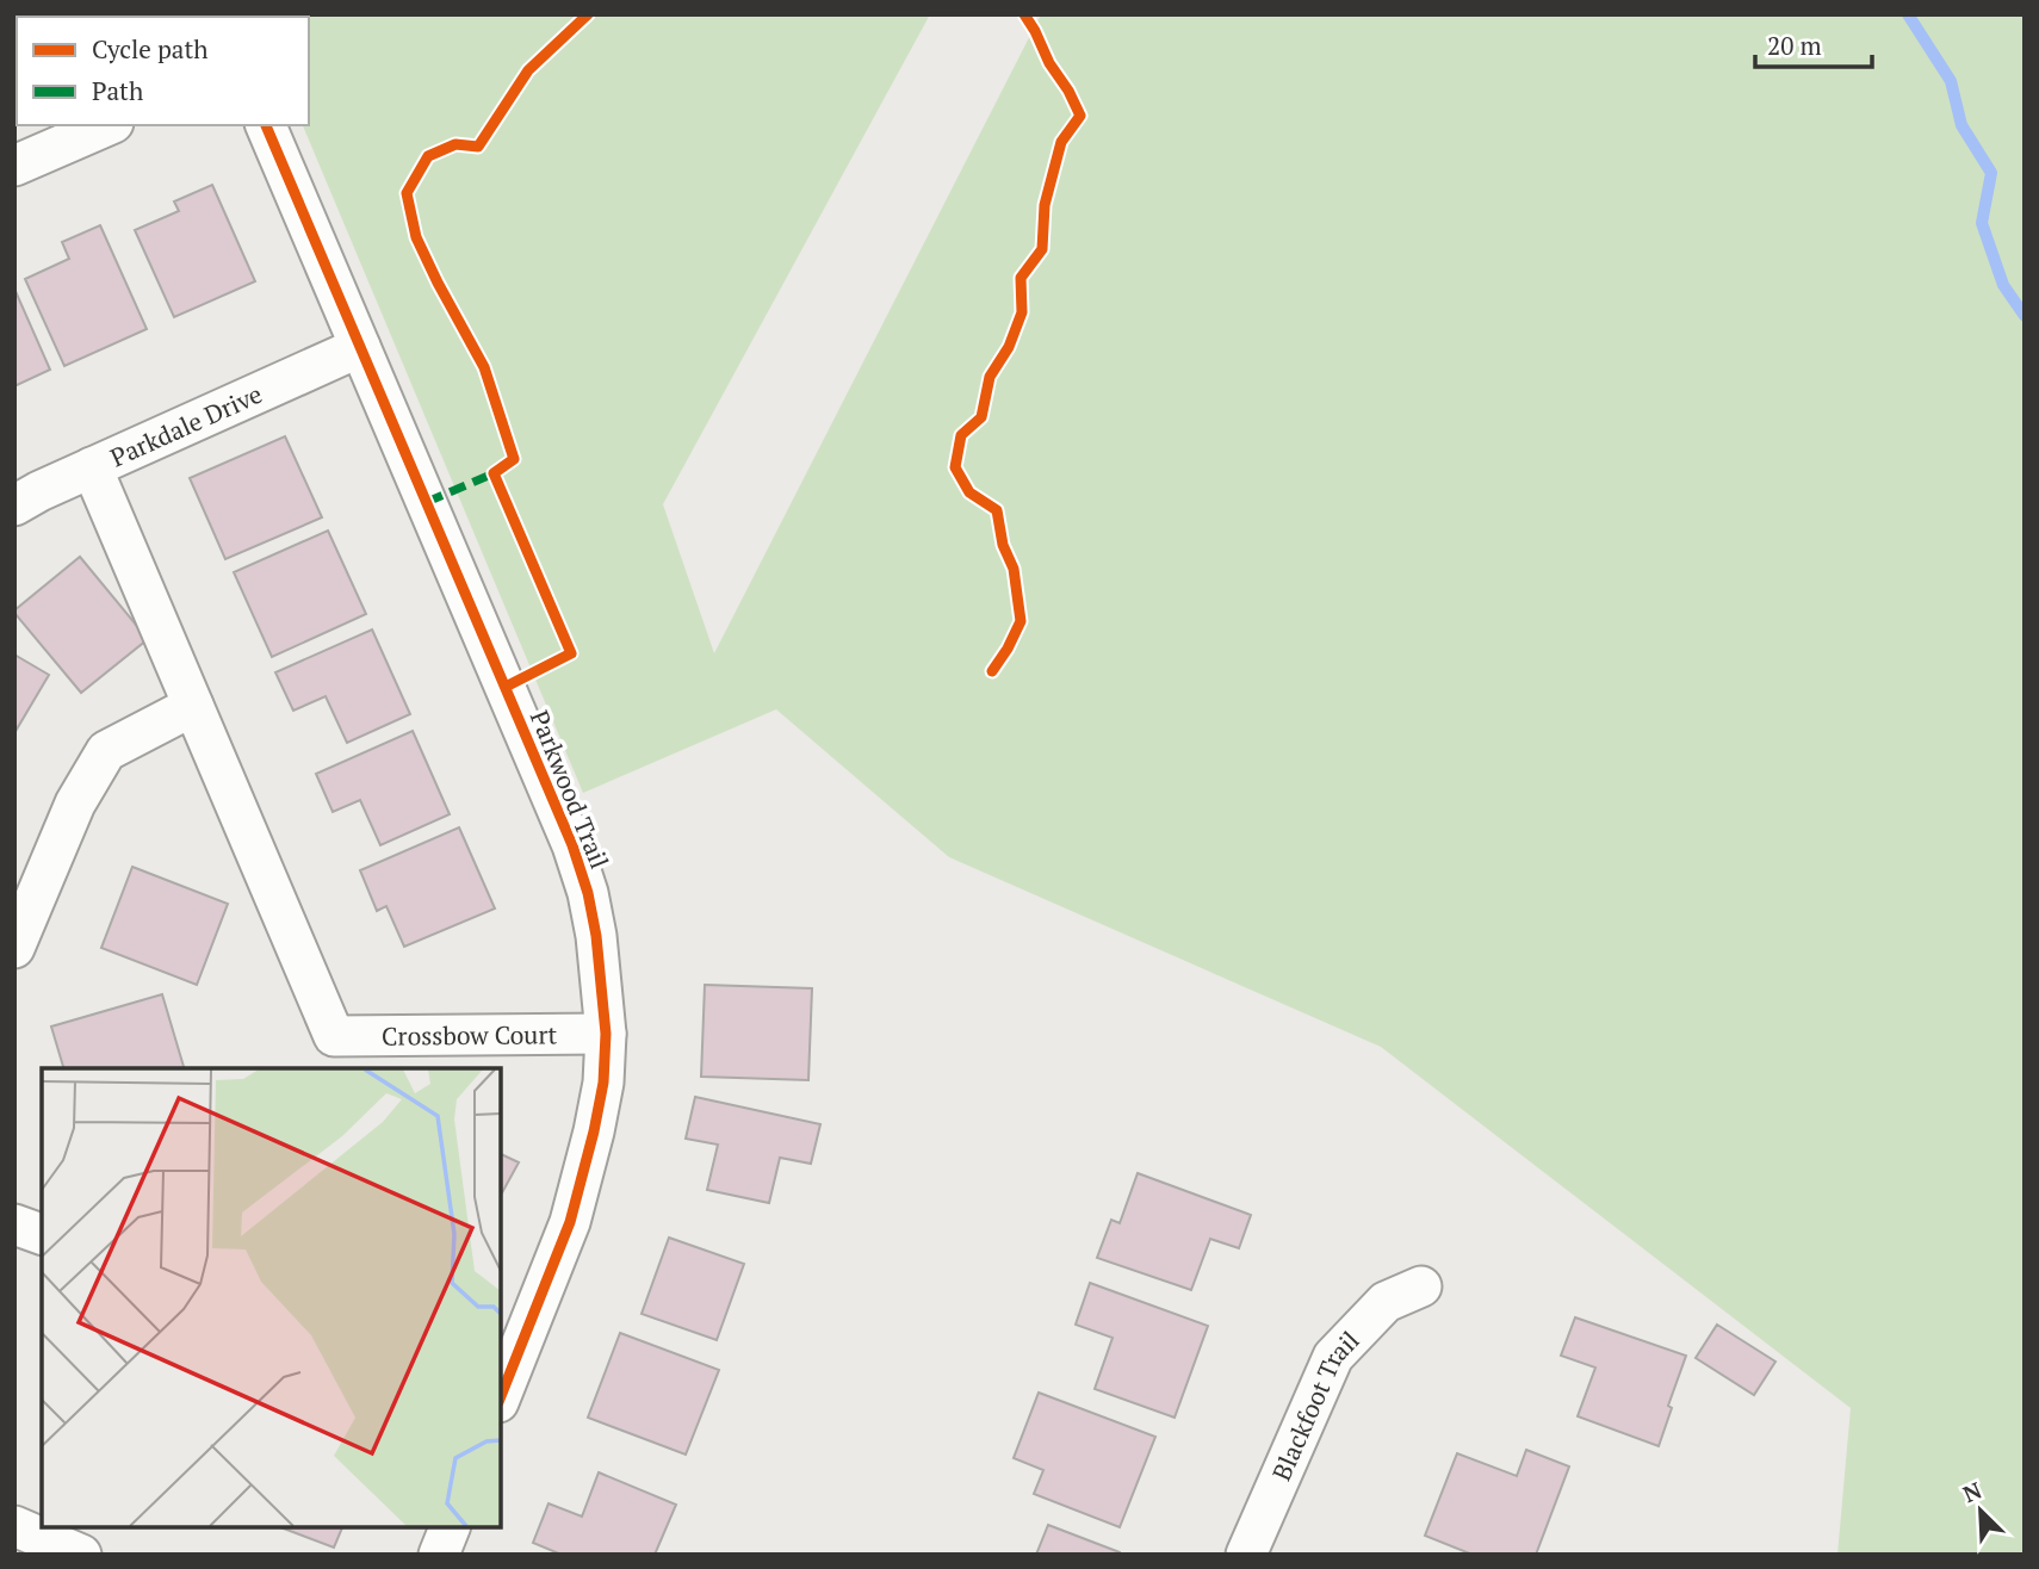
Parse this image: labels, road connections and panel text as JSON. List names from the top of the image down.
{
  "streets": {
    "street": [
      "Parkdale Drive",
      "Parkwood Trail",
      "Crossbow Court",
      "Blackfoot Trail"
    ]
  },
  "crossings": [
    ["Parkdale Drive", "Parkwood Trail"],
    ["Parkwood Trail", "Crossbow Court"]
  ],
  "legend": ["Cycle path", "Path"],
  "scale_bar": "20 m",
  "north": "top left"
}
